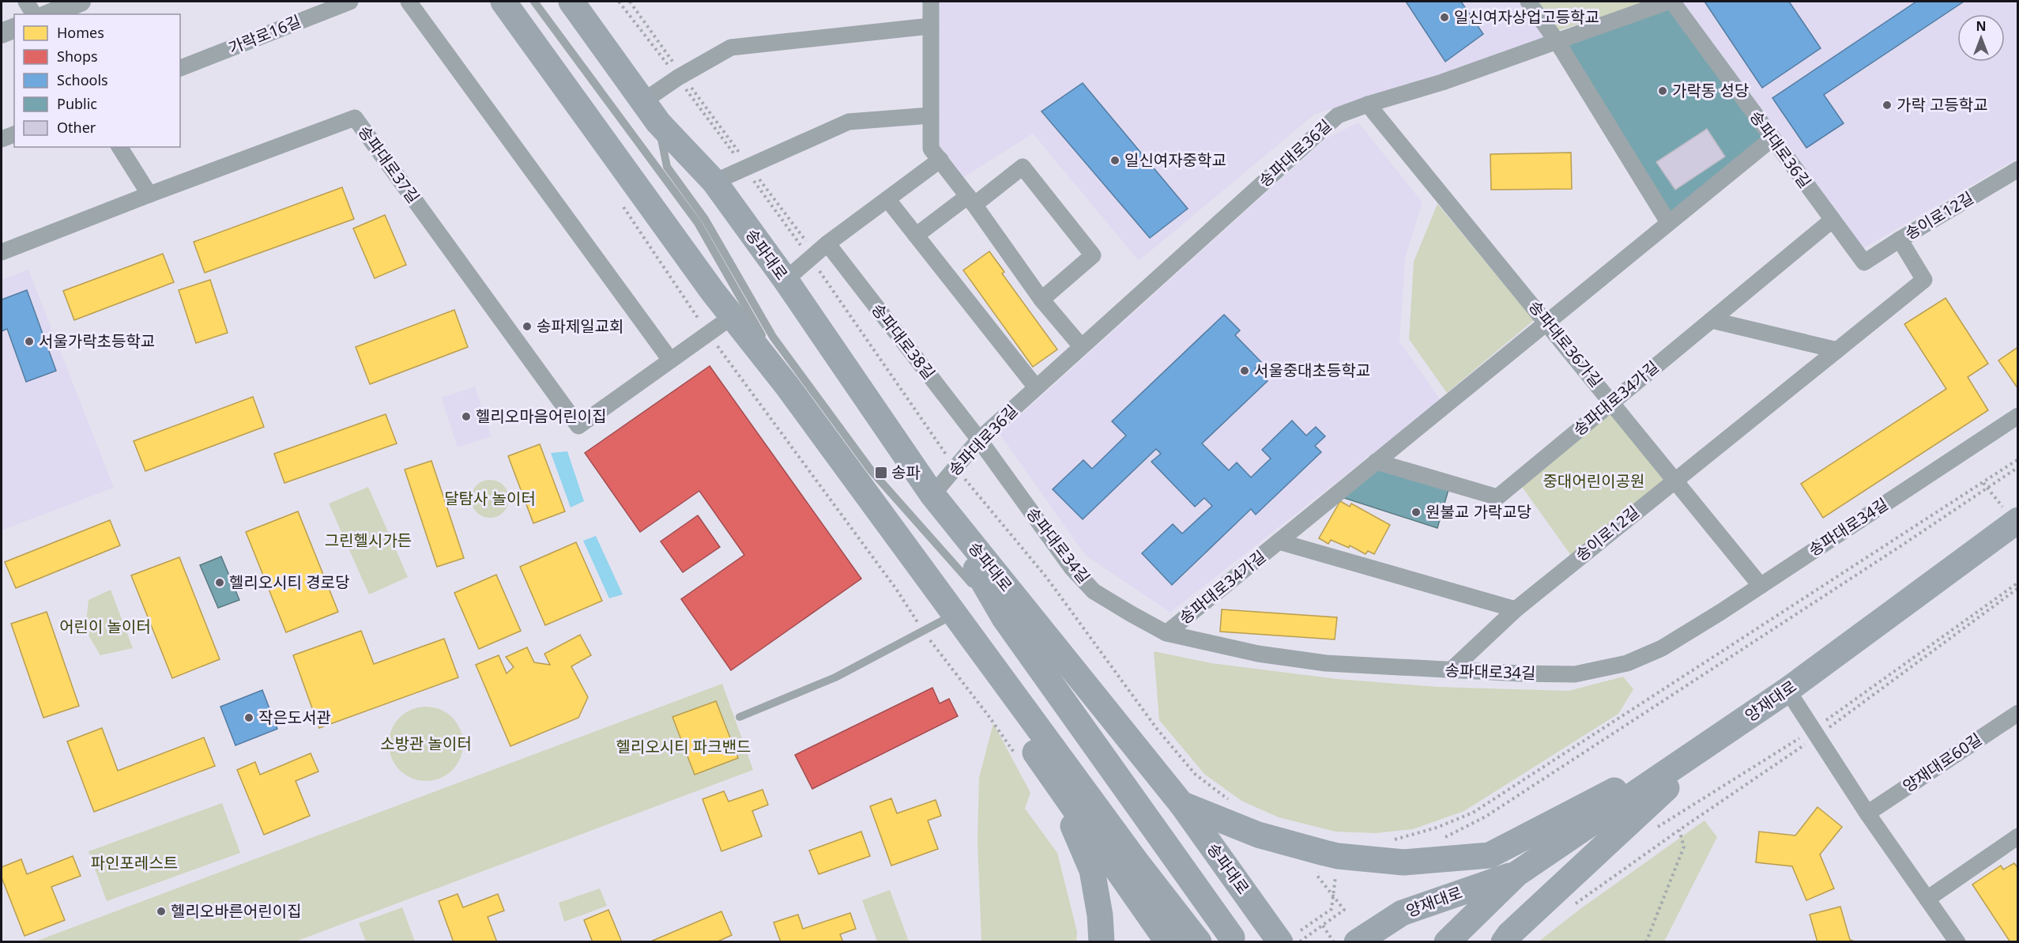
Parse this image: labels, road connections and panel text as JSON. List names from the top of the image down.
{
  "streets": {
    "main road": ["송파대로", "양재대로"],
    "street": [
      "가락로16길",
      "송파대로36길",
      "송파대로37길",
      "송이로12길",
      "송파대로38길",
      "송파대로36가길",
      "송파대로34가길",
      "송파대로34길",
      "양재대로60길"
    ]
  },
  "crossings": [
    ["송파대로36길", "송이로12길"],
    ["송파대로36길", "송파대로"],
    ["송파대로36길", "송파대로38길"],
    ["송파대로36길", "송파대로36가길"],
    ["송파대로36길", "송파대로34가길"],
    ["송파대로36길", "송파대로34길"],
    ["송이로12길", "송파대로36가길"],
    ["송이로12길", "송파대로34가길"],
    ["송이로12길", "송파대로34길"],
    ["송파대로38길", "송파대로34길"],
    ["송파대로36가길", "송파대로34가길"],
    ["송파대로36가길", "송파대로34길"],
    ["송파대로34가길", "송파대로34길"]
  ],
  "parks": [
    "중대어린이공원",
    "달탐사 놀이터",
    "그린헬시가든",
    "어린이 놀이터",
    "소방관 놀이터",
    "헬리오시티 파크밴드",
    "파인포레스트"
  ],
  "places": {
    "other": [
      "일신여자상업고등학교",
      "가락동 성당",
      "가락 고등학교",
      "일신여자중학교",
      "송파제일교회",
      "서울가락초등학교",
      "서울중대초등학교",
      "헬리오마음어린이집",
      "원불교 가락교당",
      "헬리오시티 경로당",
      "작은도서관",
      "헬리오바른어린이집"
    ],
    "transit": ["송파"]
  },
  "legend": [
    "Homes",
    "Shops",
    "Schools",
    "Public",
    "Other"
  ],
  "north": "top"
}
